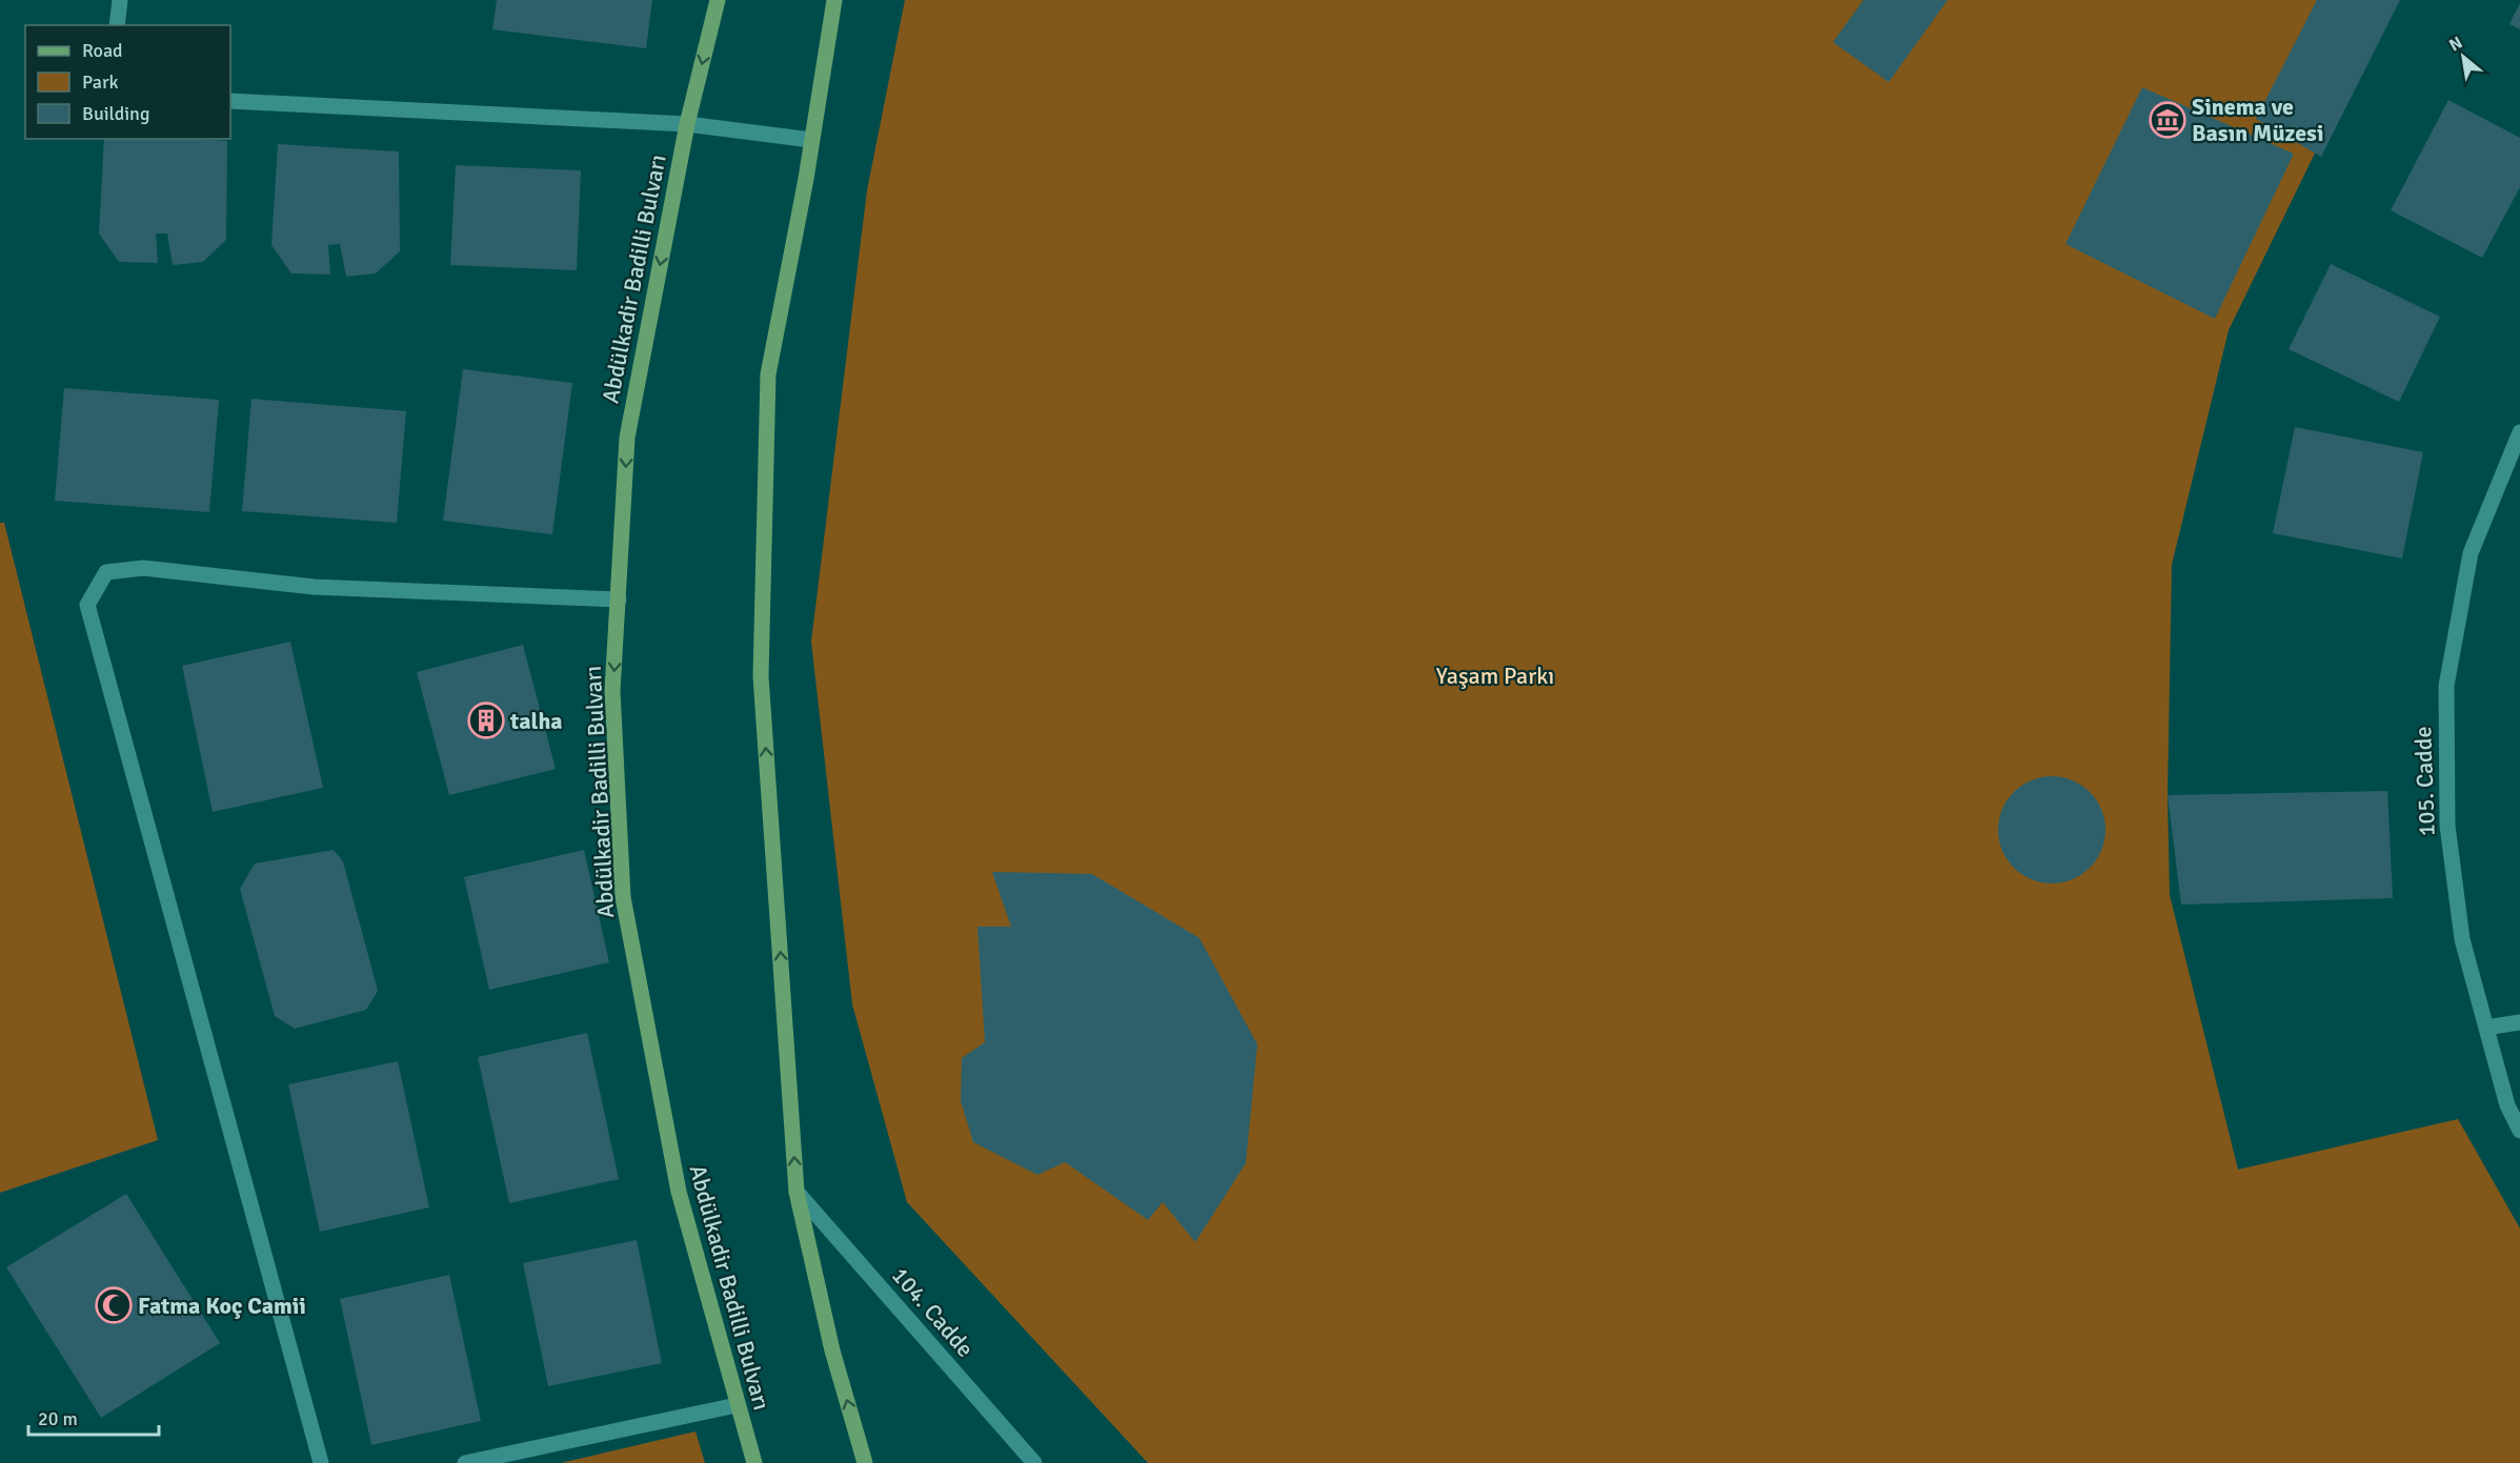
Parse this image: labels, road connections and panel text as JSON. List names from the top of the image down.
{
  "streets": {
    "main road": ["Abdülkadir Badilli Bulvarı"],
    "street": ["105. Cadde", "104. Cadde"]
  },
  "parks": ["Yaşam Parkı"],
  "places": {
    "museum": ["Sinema ve Basın Müzesi"],
    "building": ["talha"],
    "mosque": ["Fatma Koç Camii"]
  },
  "legend": ["Road", "Park", "Building"],
  "scale_bar": "20 m",
  "north": "top left"
}
